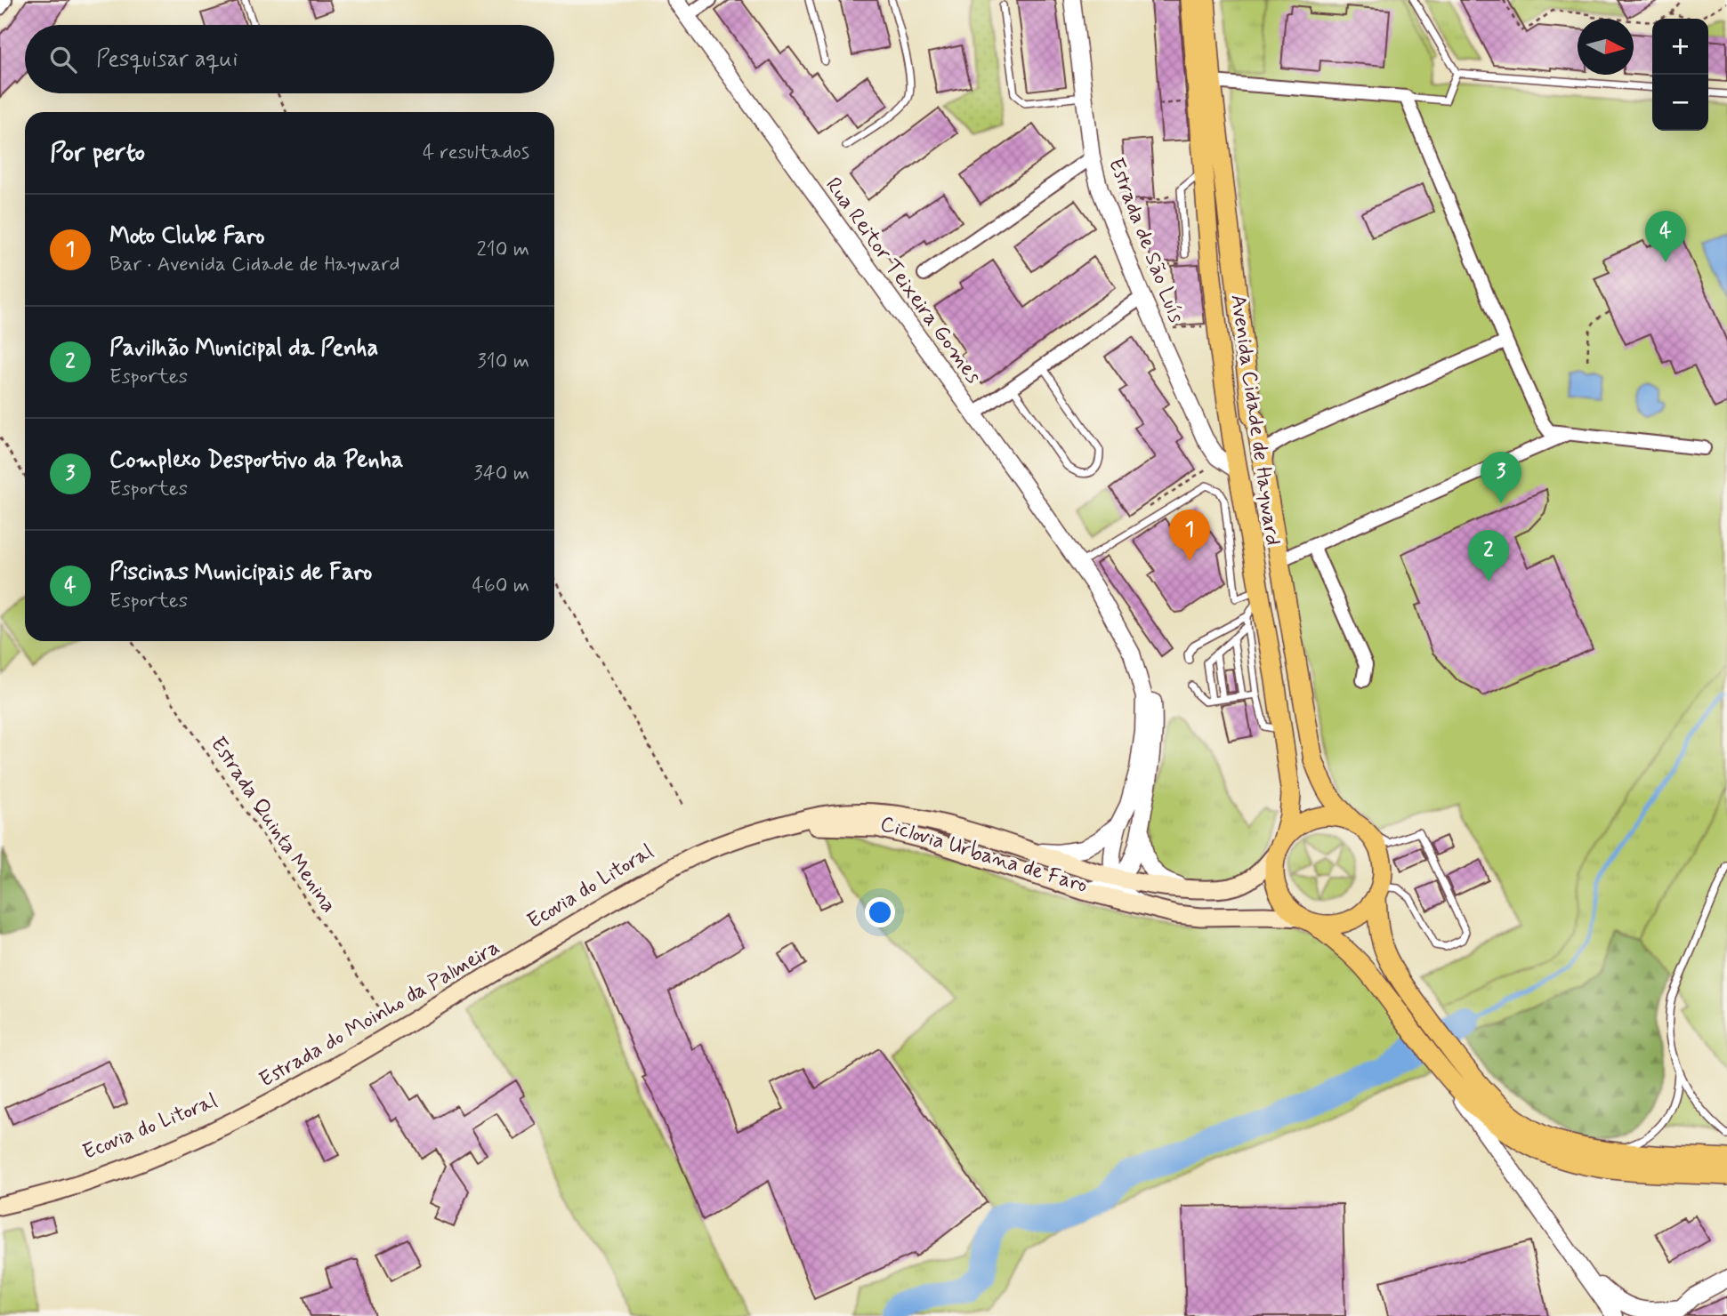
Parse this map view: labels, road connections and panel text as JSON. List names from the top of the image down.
{
  "streets": {
    "main road": ["Avenida Cidade de Hayward", "Estrada do Moinho da Palmeira"],
    "street": ["Estrada de São Luís", "Rua Reitor Teixeira Gomes"],
    "path": ["Estrada Quinta Menina"]
  },
  "crossings": [
    ["Avenida Cidade de Hayward", "Estrada do Moinho da Palmeira"],
    ["Estrada Quinta Menina", "Estrada do Moinho da Palmeira"]
  ],
  "north": "right",
  "page": {
    "map_buttons": ["+", "−"],
    "search": "Pesquisar aqui",
    "heading": ["Por perto", "4 resultados"],
    "list": [
      {
        "mark": "1",
        "name": "Moto Clube Faro",
        "note": "Bar · Avenida Cidade de Hayward",
        "value": "210 m"
      },
      {
        "mark": "2",
        "name": "Pavilhão Municipal da Penha",
        "note": "Esportes",
        "value": "310 m"
      },
      {
        "mark": "3",
        "name": "Complexo Desportivo da Penha",
        "note": "Esportes",
        "value": "340 m"
      },
      {
        "mark": "4",
        "name": "Piscinas Municipais de Faro",
        "note": "Esportes",
        "value": "460 m"
      }
    ],
    "pins": [
      "4",
      "3",
      "1",
      "2"
    ]
  }
}
